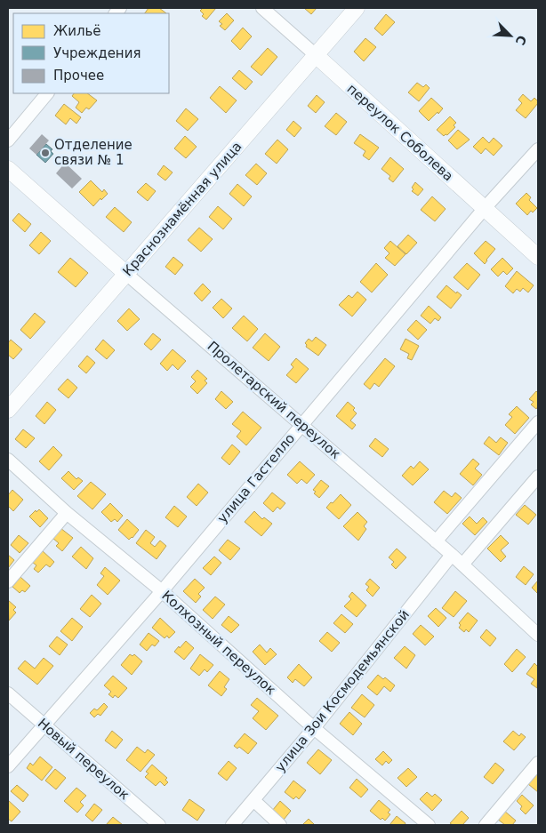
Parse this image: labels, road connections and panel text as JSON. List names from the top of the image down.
{
  "streets": {
    "main road": ["переулок Соболева", "Краснознамённая улица", "Пролетарский переулок"],
    "street": [
      "улица Гастелло",
      "Колхозный переулок",
      "улица Зои Космодемьянской",
      "Новый переулок"
    ]
  },
  "crossings": [
    ["переулок Соболева", "Краснознамённая улица"],
    ["переулок Соболева", "улица Гастелло"],
    ["Краснознамённая улица", "Пролетарский переулок"],
    ["Пролетарский переулок", "улица Гастелло"],
    ["Пролетарский переулок", "улица Зои Космодемьянской"],
    ["улица Гастелло", "Колхозный переулок"],
    ["улица Гастелло", "Новый переулок"],
    ["Колхозный переулок", "улица Зои Космодемьянской"]
  ],
  "places": ["Отделение связи № 1"],
  "legend": ["Жильё", "Учреждения", "Прочее"],
  "north": "bottom right"
}
